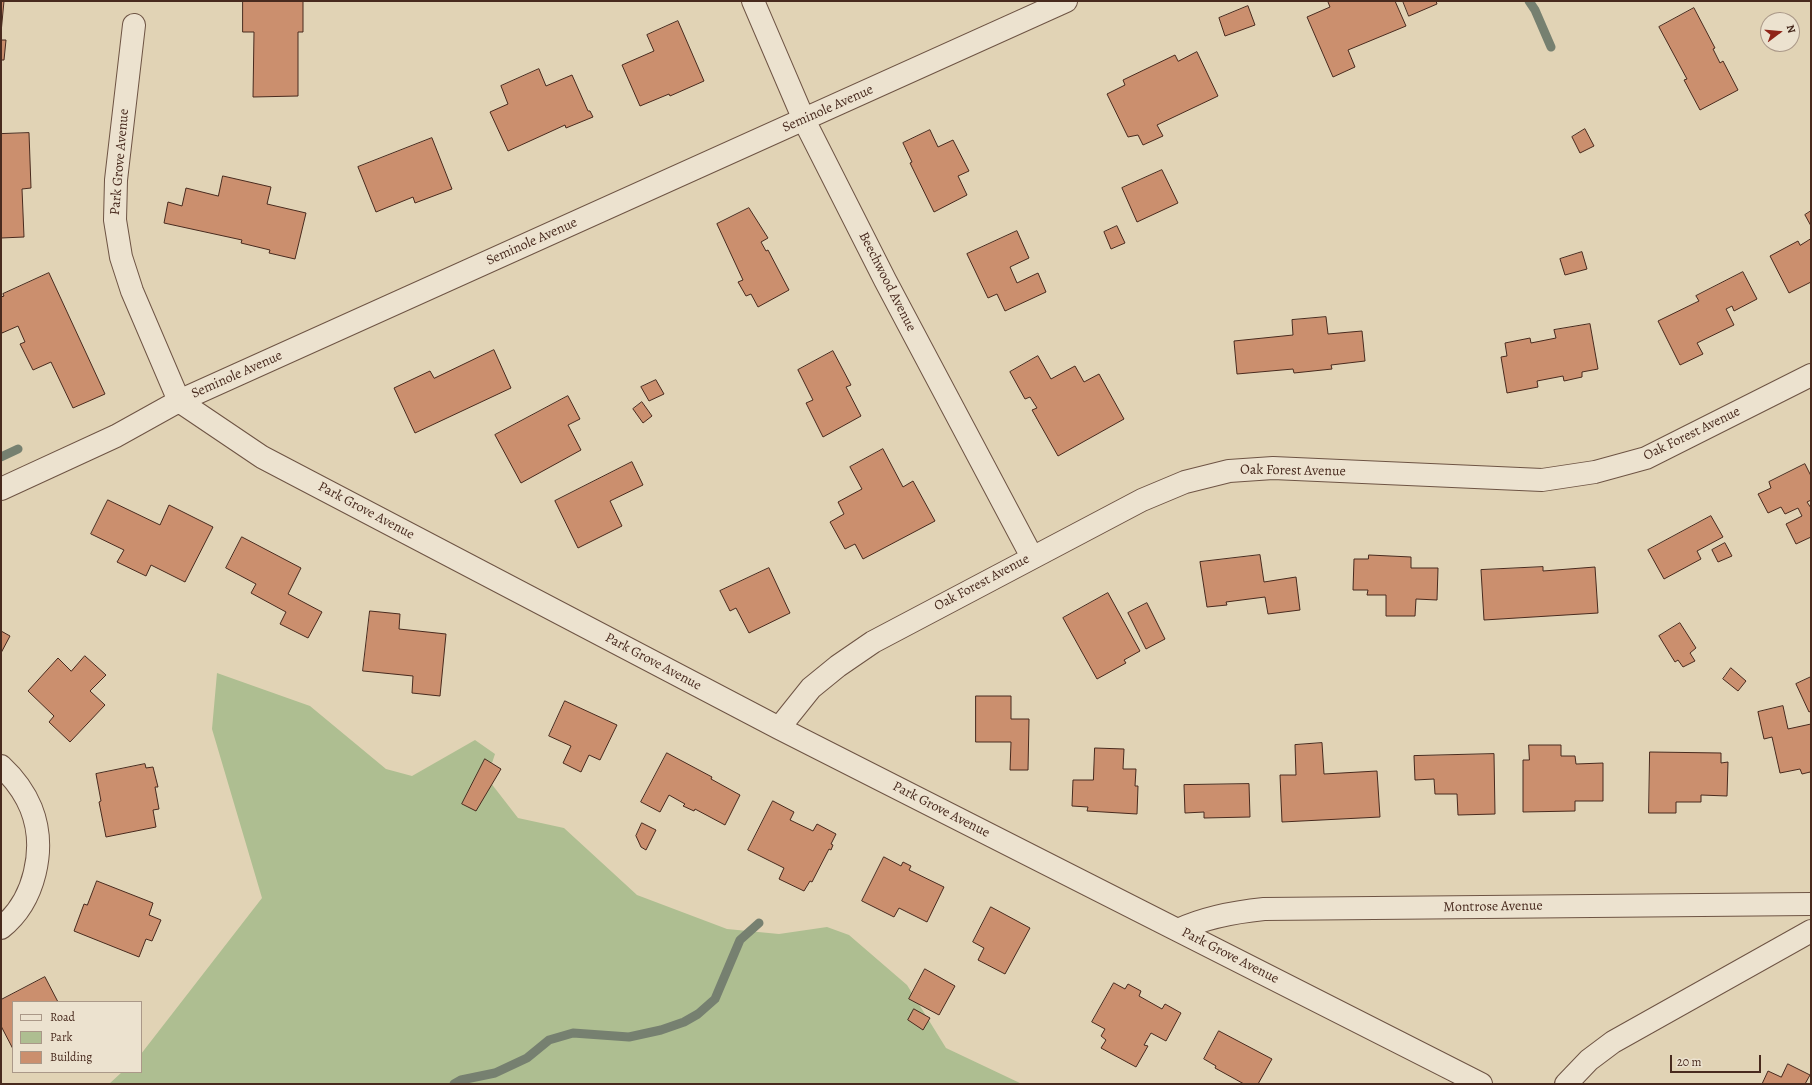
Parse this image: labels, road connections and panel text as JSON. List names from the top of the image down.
{
  "streets": {
    "street": [
      "Seminole Avenue",
      "Park Grove Avenue",
      "Beechwood Avenue",
      "Oak Forest Avenue",
      "Montrose Avenue"
    ]
  },
  "crossings": [
    ["Seminole Avenue", "Park Grove Avenue"],
    ["Seminole Avenue", "Beechwood Avenue"],
    ["Park Grove Avenue", "Oak Forest Avenue"],
    ["Park Grove Avenue", "Montrose Avenue"],
    ["Beechwood Avenue", "Oak Forest Avenue"]
  ],
  "legend": ["Road", "Park", "Building"],
  "scale_bar": "20 m",
  "north": "right"
}
